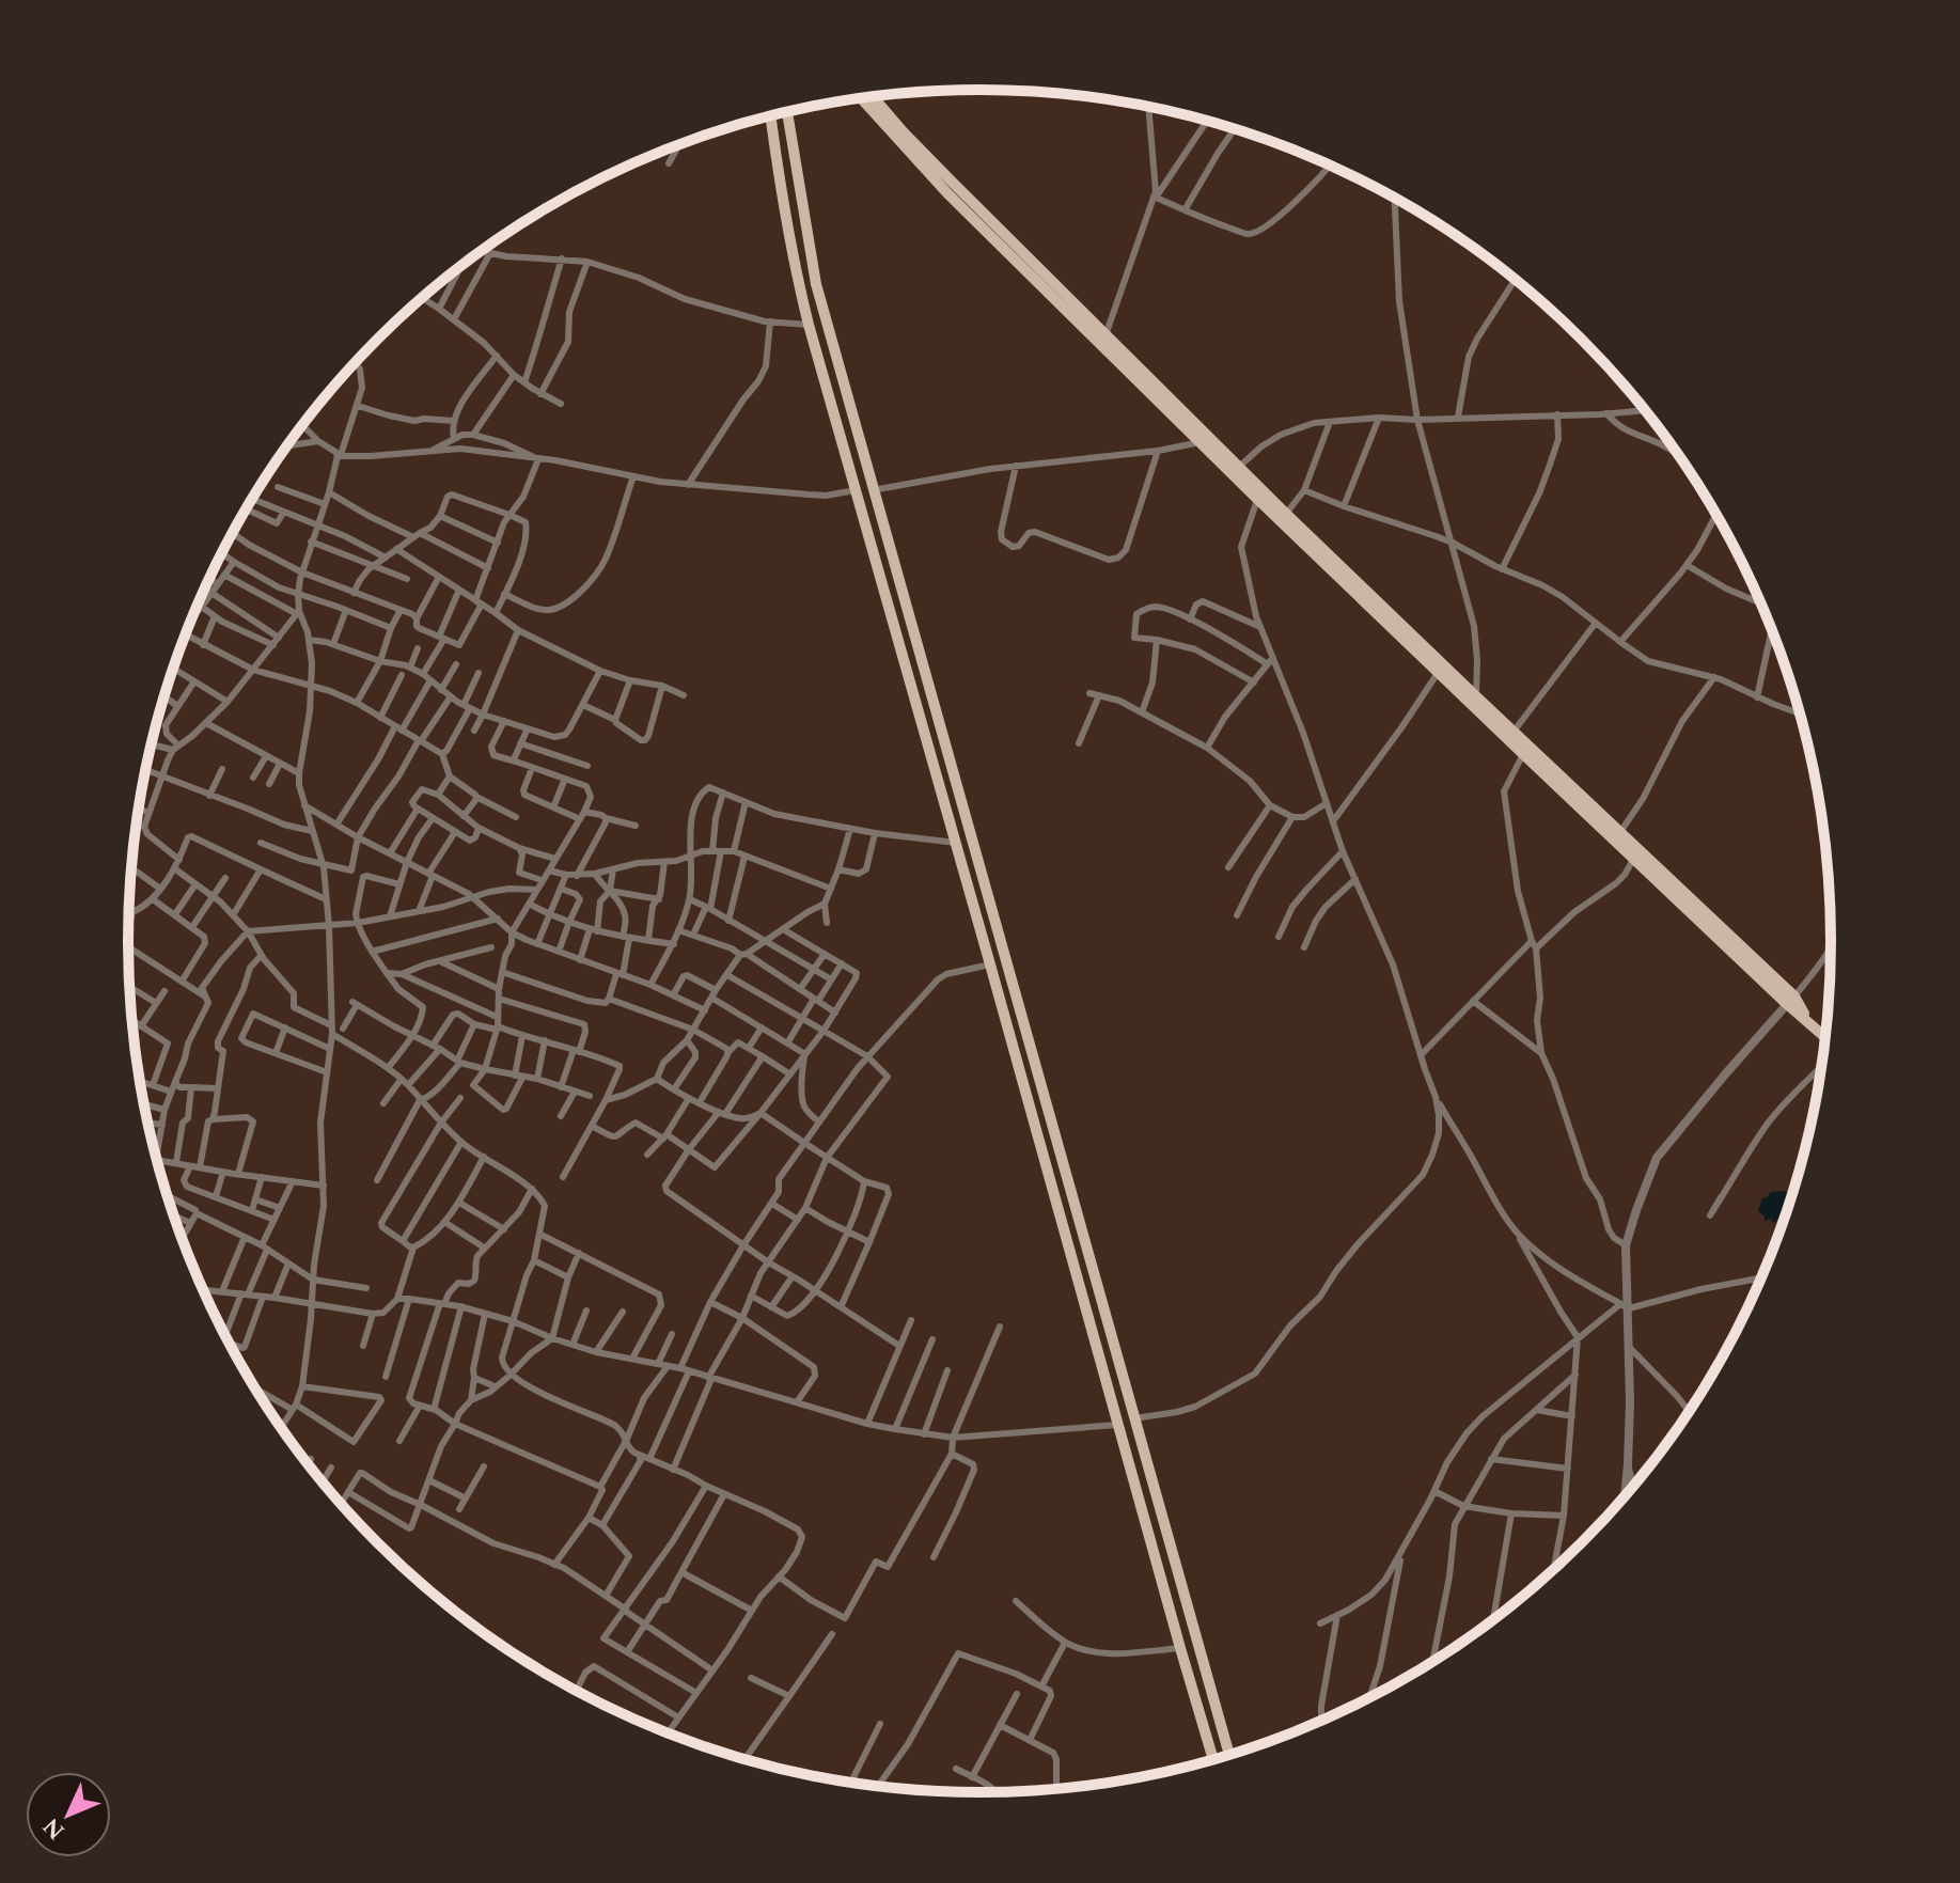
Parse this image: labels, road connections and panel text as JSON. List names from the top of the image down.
{
  "north": "bottom left"
}
